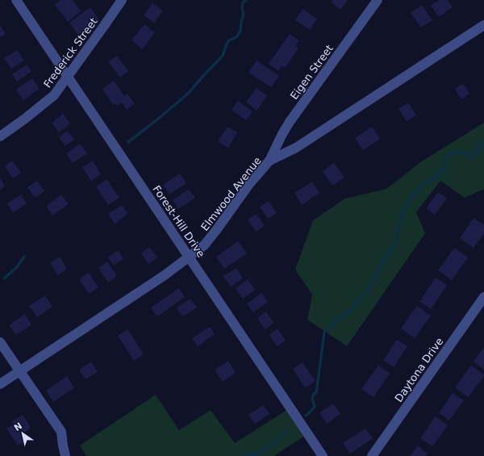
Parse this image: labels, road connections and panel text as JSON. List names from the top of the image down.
{
  "streets": {
    "street": [
      "Frederick Street",
      "Eigen Street",
      "Elmwood Avenue",
      "Forest-Hill Drive",
      "Daytona Drive"
    ]
  },
  "crossings": [
    ["Frederick Street", "Forest-Hill Drive"],
    ["Eigen Street", "Elmwood Avenue"],
    ["Elmwood Avenue", "Forest-Hill Drive"]
  ],
  "north": "top left"
}
